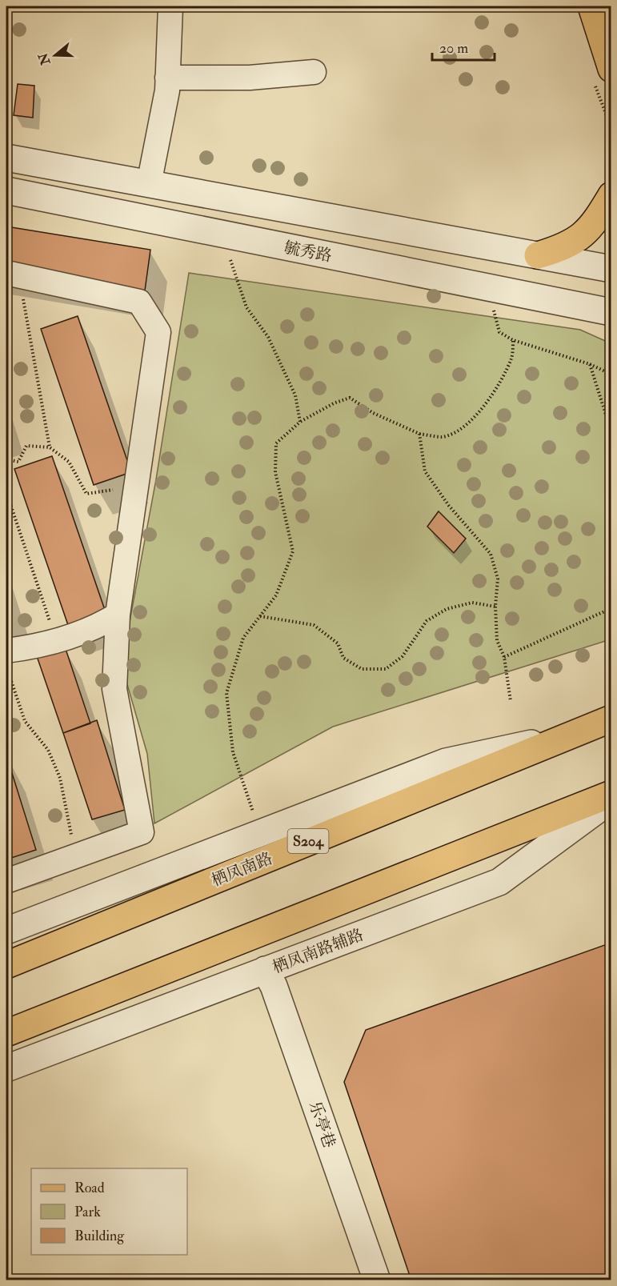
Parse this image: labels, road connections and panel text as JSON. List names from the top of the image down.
{
  "streets": {
    "main road": ["S204", "栖凤南路"],
    "street": ["毓秀路", "栖凤南路辅路", "乐亭巷"]
  },
  "crossings": [
    ["栖凤南路辅路", "乐亭巷"]
  ],
  "legend": ["Road", "Park", "Building"],
  "scale_bar": "20 m",
  "north": "left"
}
